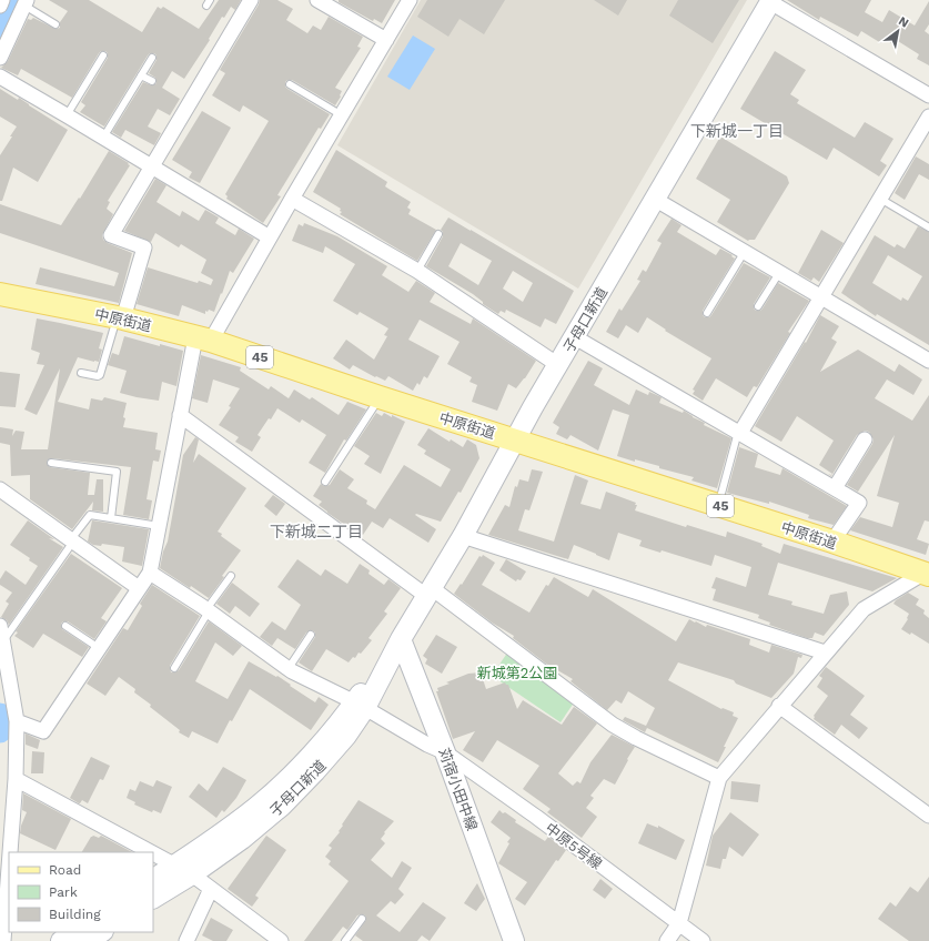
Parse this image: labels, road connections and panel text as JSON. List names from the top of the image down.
{
  "streets": {
    "main road": ["中原街道", "45"],
    "street": ["子母口新道", "苅宿小田中線", "中原5号線"]
  },
  "crossings": [
    ["中原街道", "子母口新道"],
    ["子母口新道", "苅宿小田中線"],
    ["子母口新道", "中原5号線"],
    ["苅宿小田中線", "中原5号線"]
  ],
  "districts": ["下新城一丁目", "下新城二丁目"],
  "parks": ["新城第2公園"],
  "legend": ["Road", "Park", "Building"],
  "north": "top right"
}
